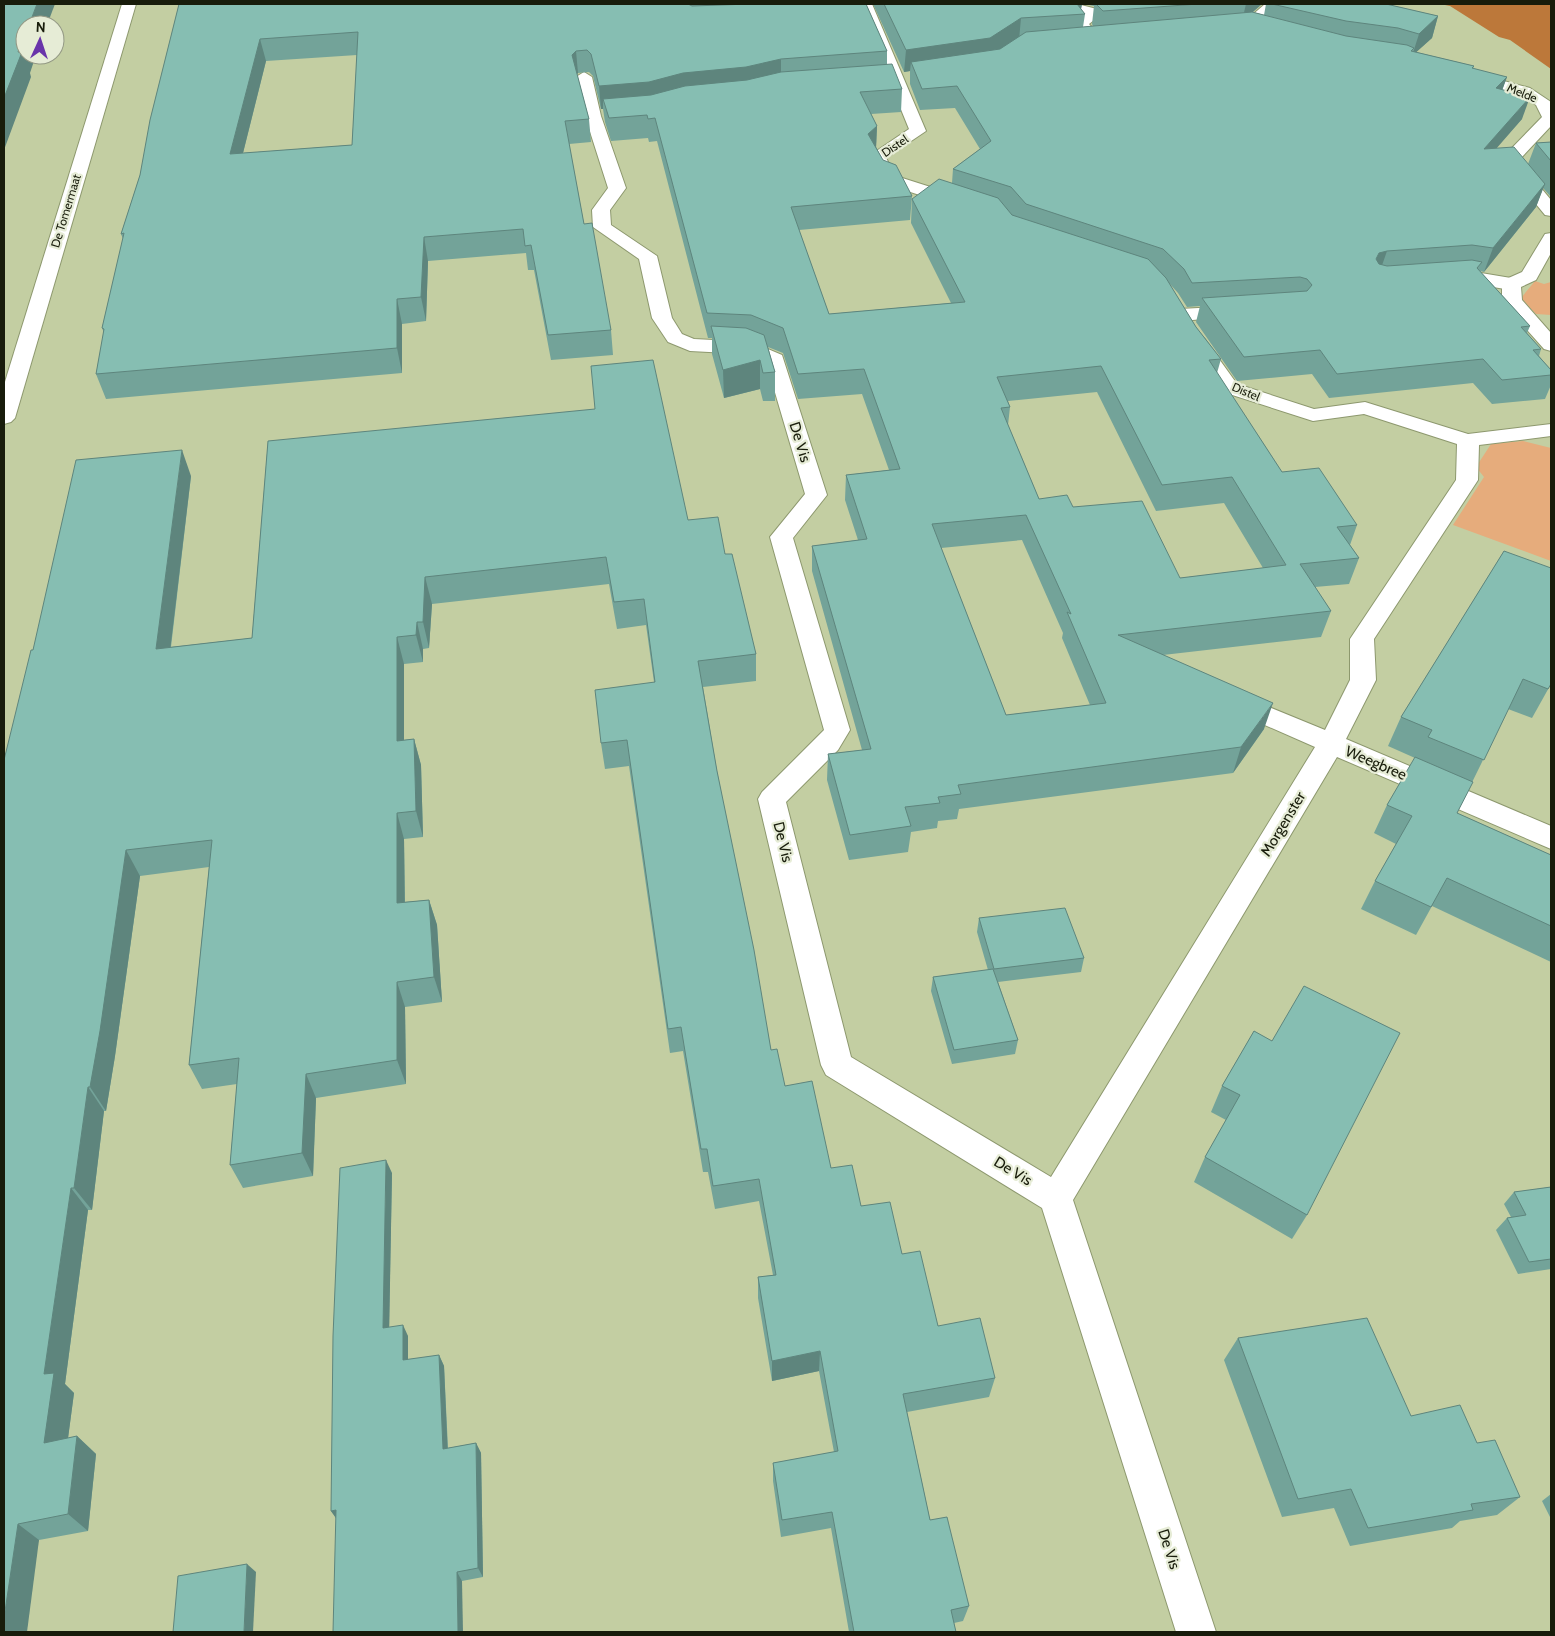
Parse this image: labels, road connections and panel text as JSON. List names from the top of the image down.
{
  "streets": {
    "street": [
      "Melde",
      "Distel",
      "De Tomermaat",
      "De Vis",
      "Weegbree",
      "Morgenster"
    ]
  },
  "crossings": [
    ["Distel", "Morgenster"],
    ["De Vis", "Morgenster"],
    ["Weegbree", "Morgenster"]
  ],
  "north": "top"
}
